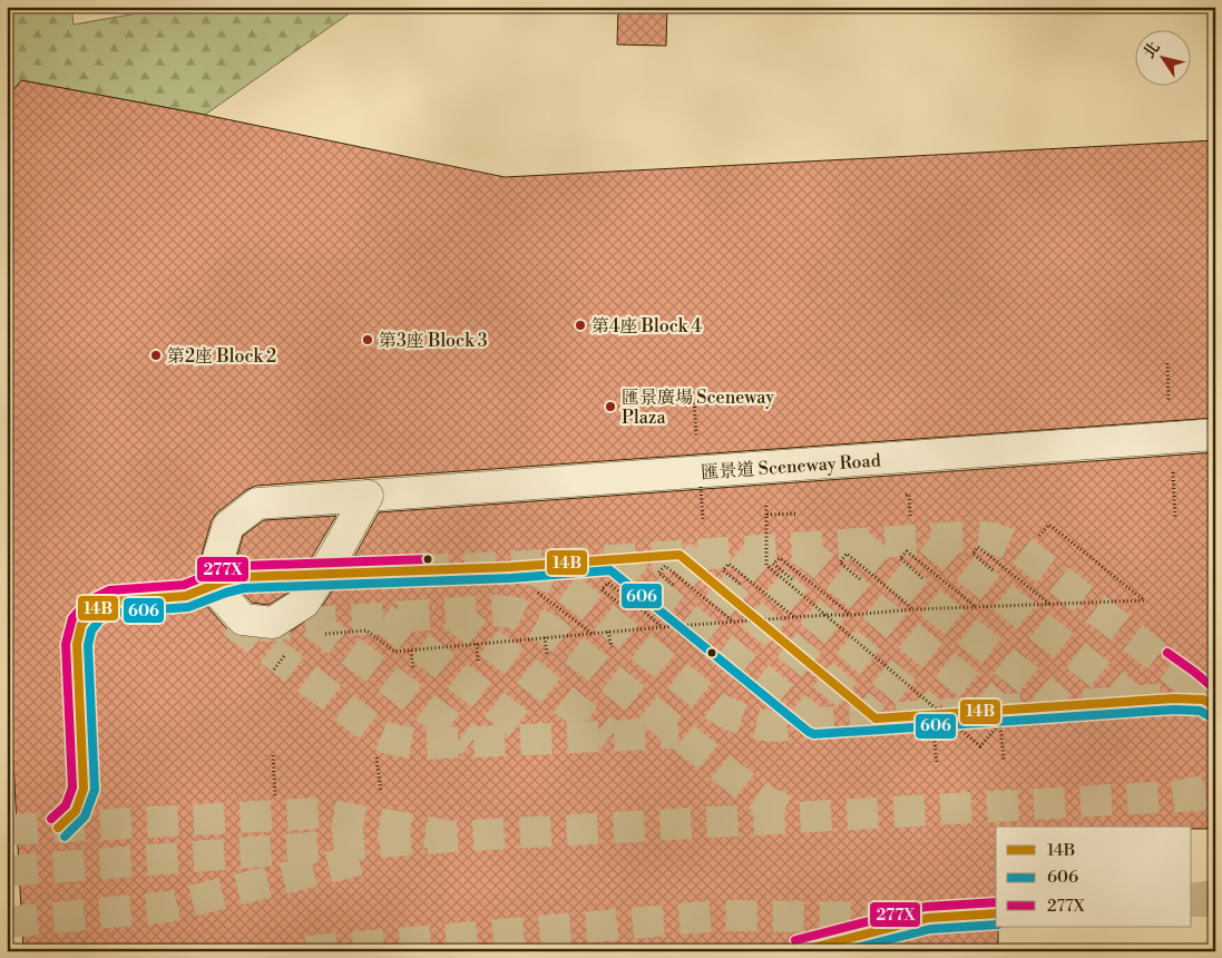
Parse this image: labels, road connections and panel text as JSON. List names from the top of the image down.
{
  "streets": {
    "street": ["匯景道 Sceneway Road"]
  },
  "places": [
    "第4座 Block 4",
    "第3座 Block 3",
    "第2座 Block 2",
    "匯景廣場 Sceneway Plaza"
  ],
  "lines": ["transit line 14B", "transit line 277X", "transit line 606"],
  "legend": ["14B", "606", "277X"],
  "north": "top left"
}
